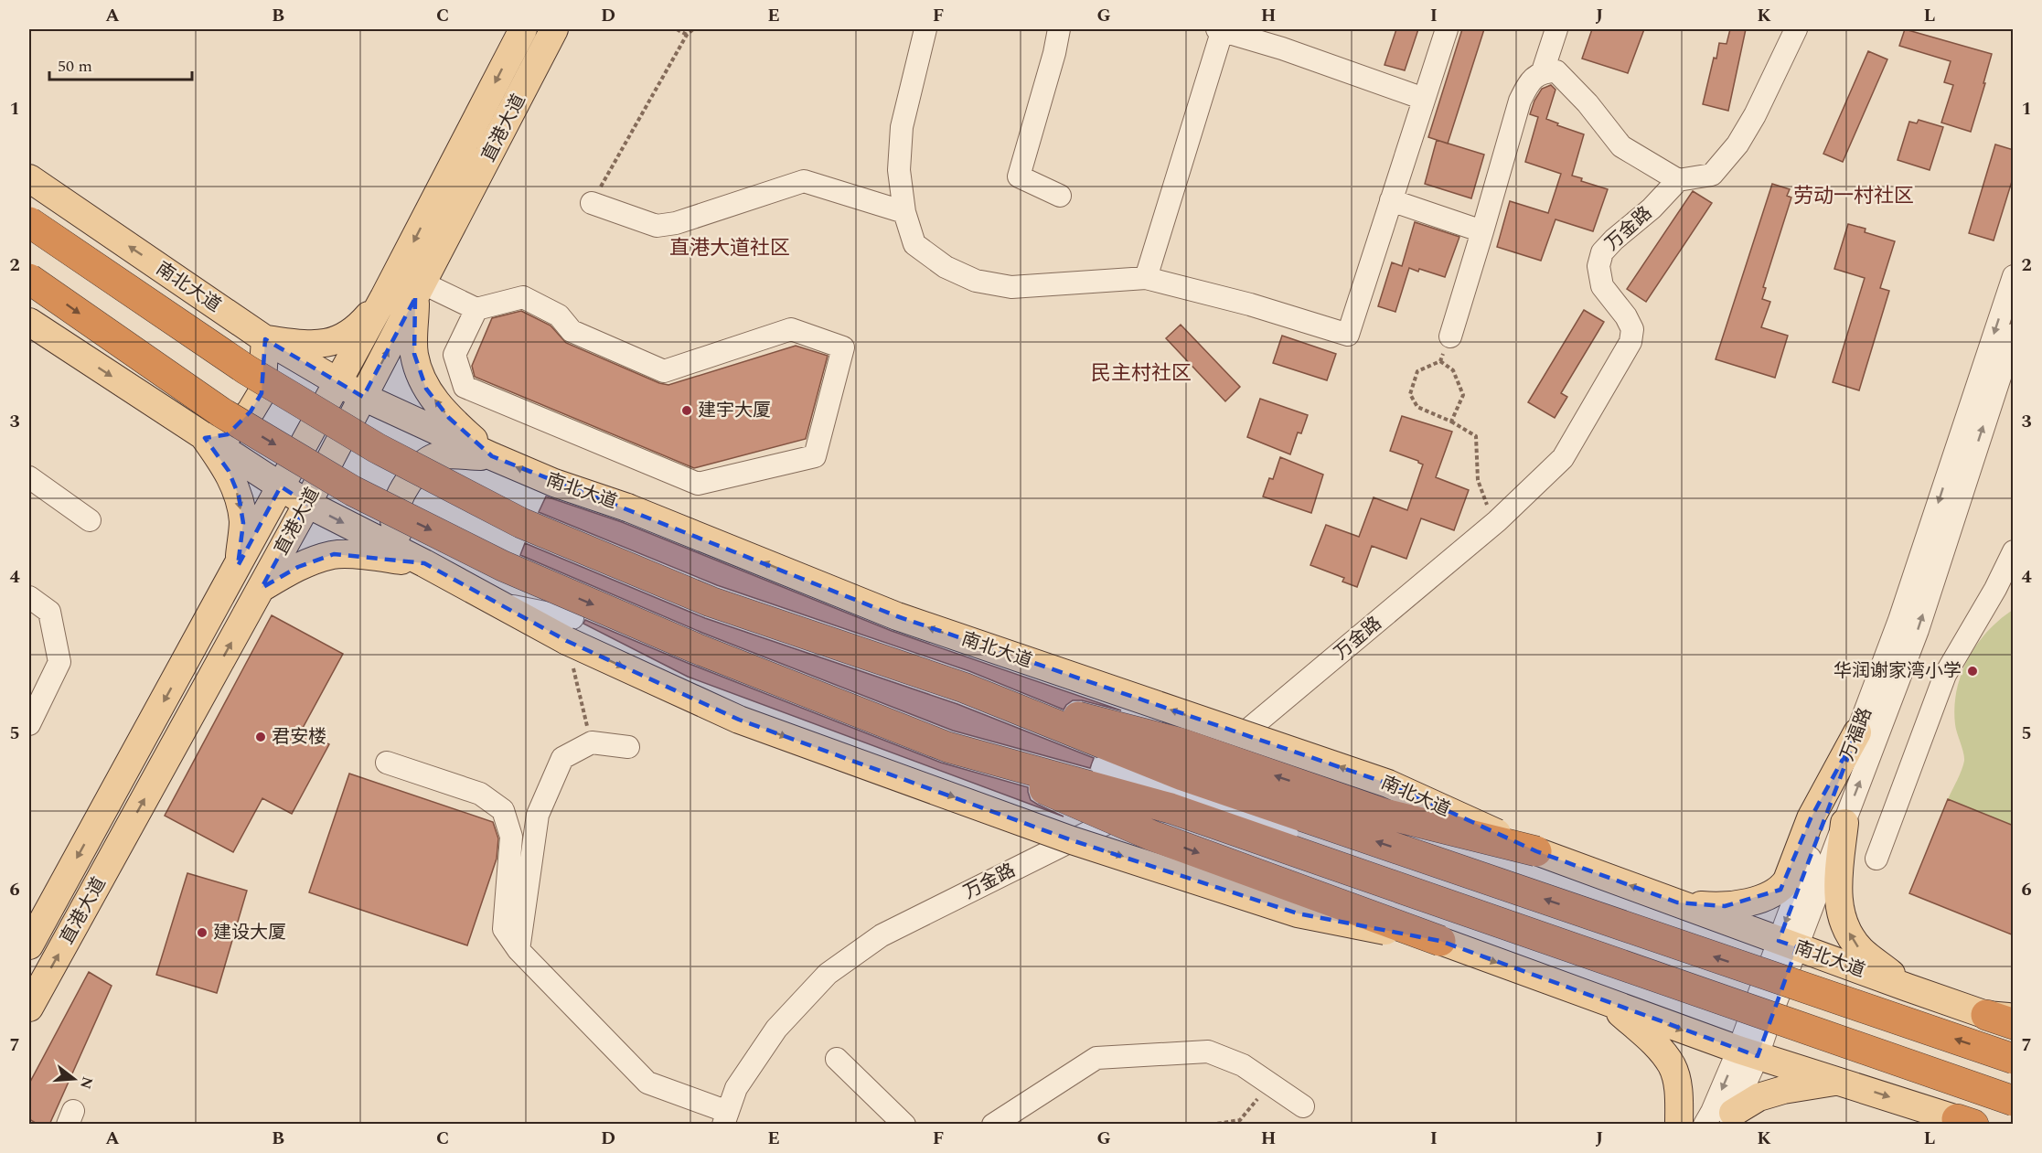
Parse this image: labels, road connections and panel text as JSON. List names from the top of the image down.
{
  "streets": {
    "highway": ["南北大道"],
    "main road": ["直港大道"],
    "street": ["万金路", "万福路"]
  },
  "crossings": [
    ["直港大道", "南北大道"],
    ["南北大道", "万福路"]
  ],
  "districts": ["劳动一村社区", "直港大道社区", "民主村社区"],
  "places": [
    "建宇大厦",
    "华润谢家湾小学",
    "君安楼",
    "建设大厦"
  ],
  "scale_bar": "50 m",
  "north": "right",
  "grid": {
    "columns": [
      "A",
      "B",
      "C",
      "D",
      "E",
      "F",
      "G",
      "H",
      "I",
      "J",
      "K",
      "L"
    ],
    "rows": [
      "1",
      "2",
      "3",
      "4",
      "5",
      "6",
      "7"
    ]
  }
}
